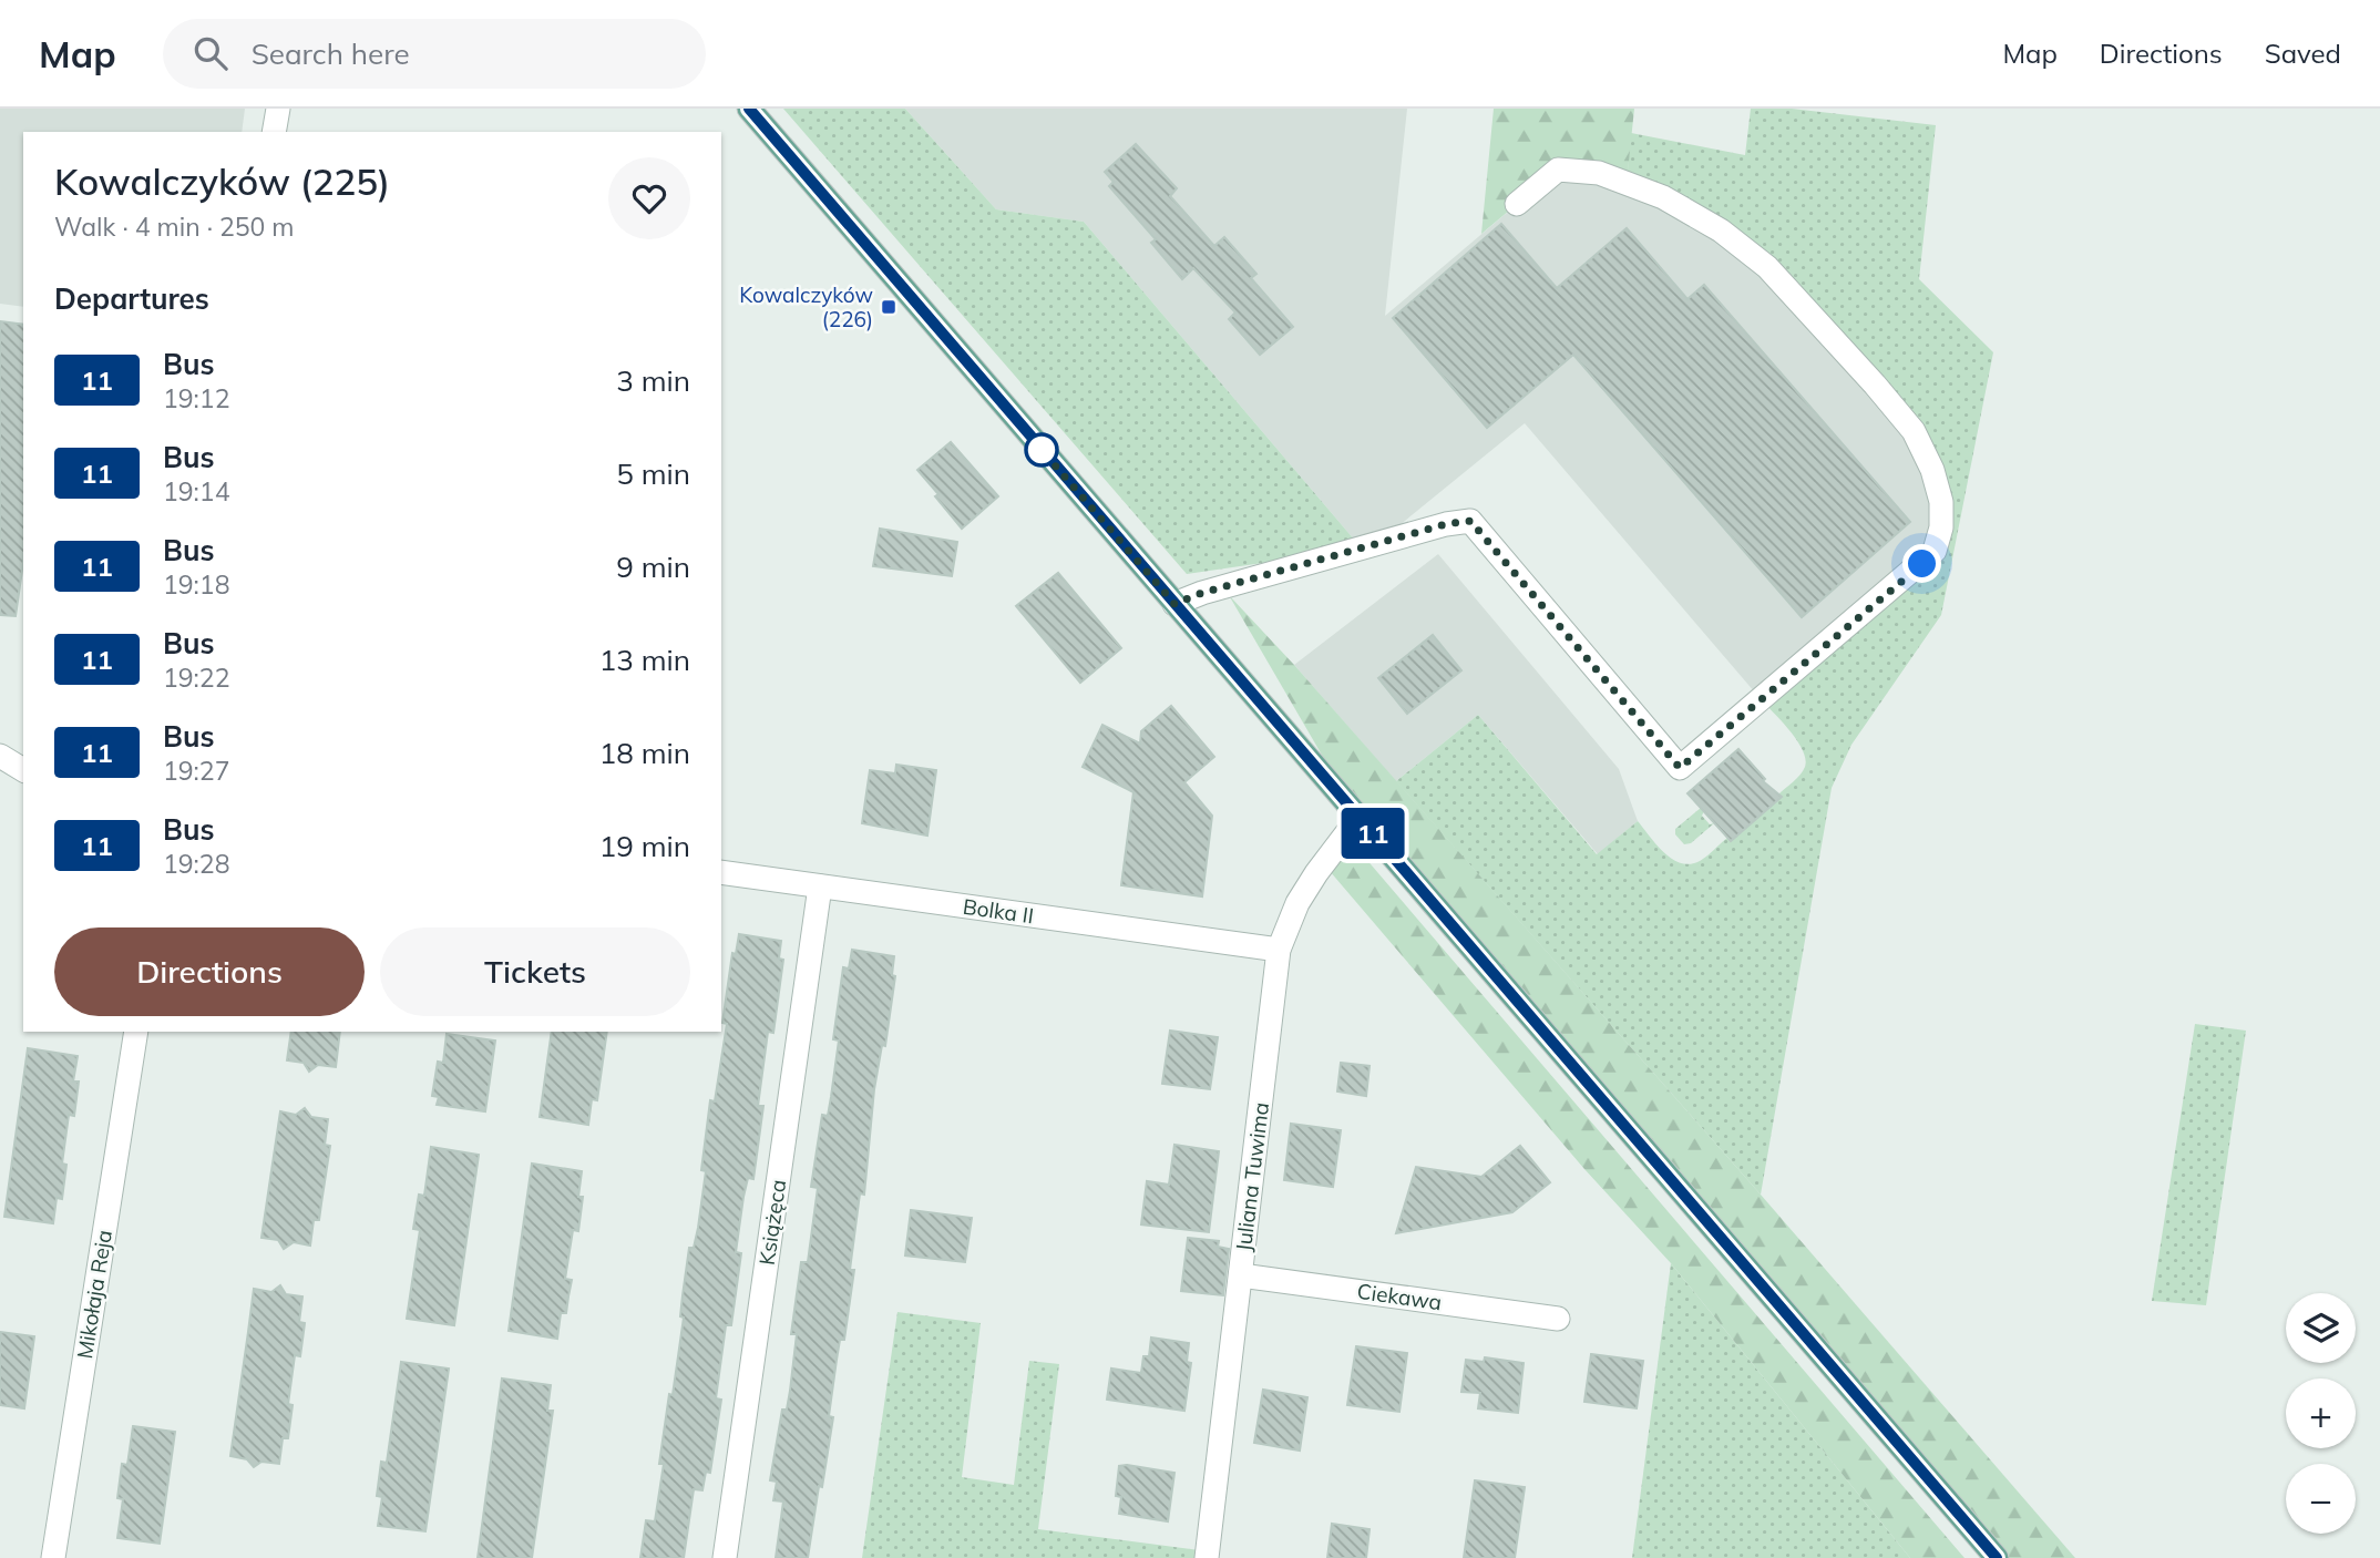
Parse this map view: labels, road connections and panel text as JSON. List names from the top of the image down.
{
  "streets": {
    "street": [
      "Bolka II",
      "Juliana Tuwima",
      "Książęca",
      "Mikołaja Reja",
      "Ciekawa"
    ]
  },
  "crossings": [
    ["Bolka II", "Juliana Tuwima"],
    ["Bolka II", "Książęca"],
    ["Juliana Tuwima", "Ciekawa"]
  ],
  "places": {
    "transit": ["Kowalczyków (226)"]
  },
  "lines": ["bus line 11"],
  "page": {
    "header": "Map",
    "search": "Search here",
    "nav": ["Map", "Directions", "Saved"],
    "on_map": "11",
    "heading": [
      ["Kowalczyków (225)", "Walk · 4 min · 250 m"],
      "Departures"
    ],
    "list": [
      {
        "mark": "11",
        "name": "Bus",
        "note": "19:12",
        "value": "3 min"
      },
      {
        "mark": "11",
        "name": "Bus",
        "note": "19:14",
        "value": "5 min"
      },
      {
        "mark": "11",
        "name": "Bus",
        "note": "19:18",
        "value": "9 min"
      },
      {
        "mark": "11",
        "name": "Bus",
        "note": "19:22",
        "value": "13 min"
      },
      {
        "mark": "11",
        "name": "Bus",
        "note": "19:27",
        "value": "18 min"
      },
      {
        "mark": "11",
        "name": "Bus",
        "note": "19:28",
        "value": "19 min"
      }
    ],
    "buttons": ["Directions", "Tickets"],
    "map_buttons": ["+", "−"]
  }
}
